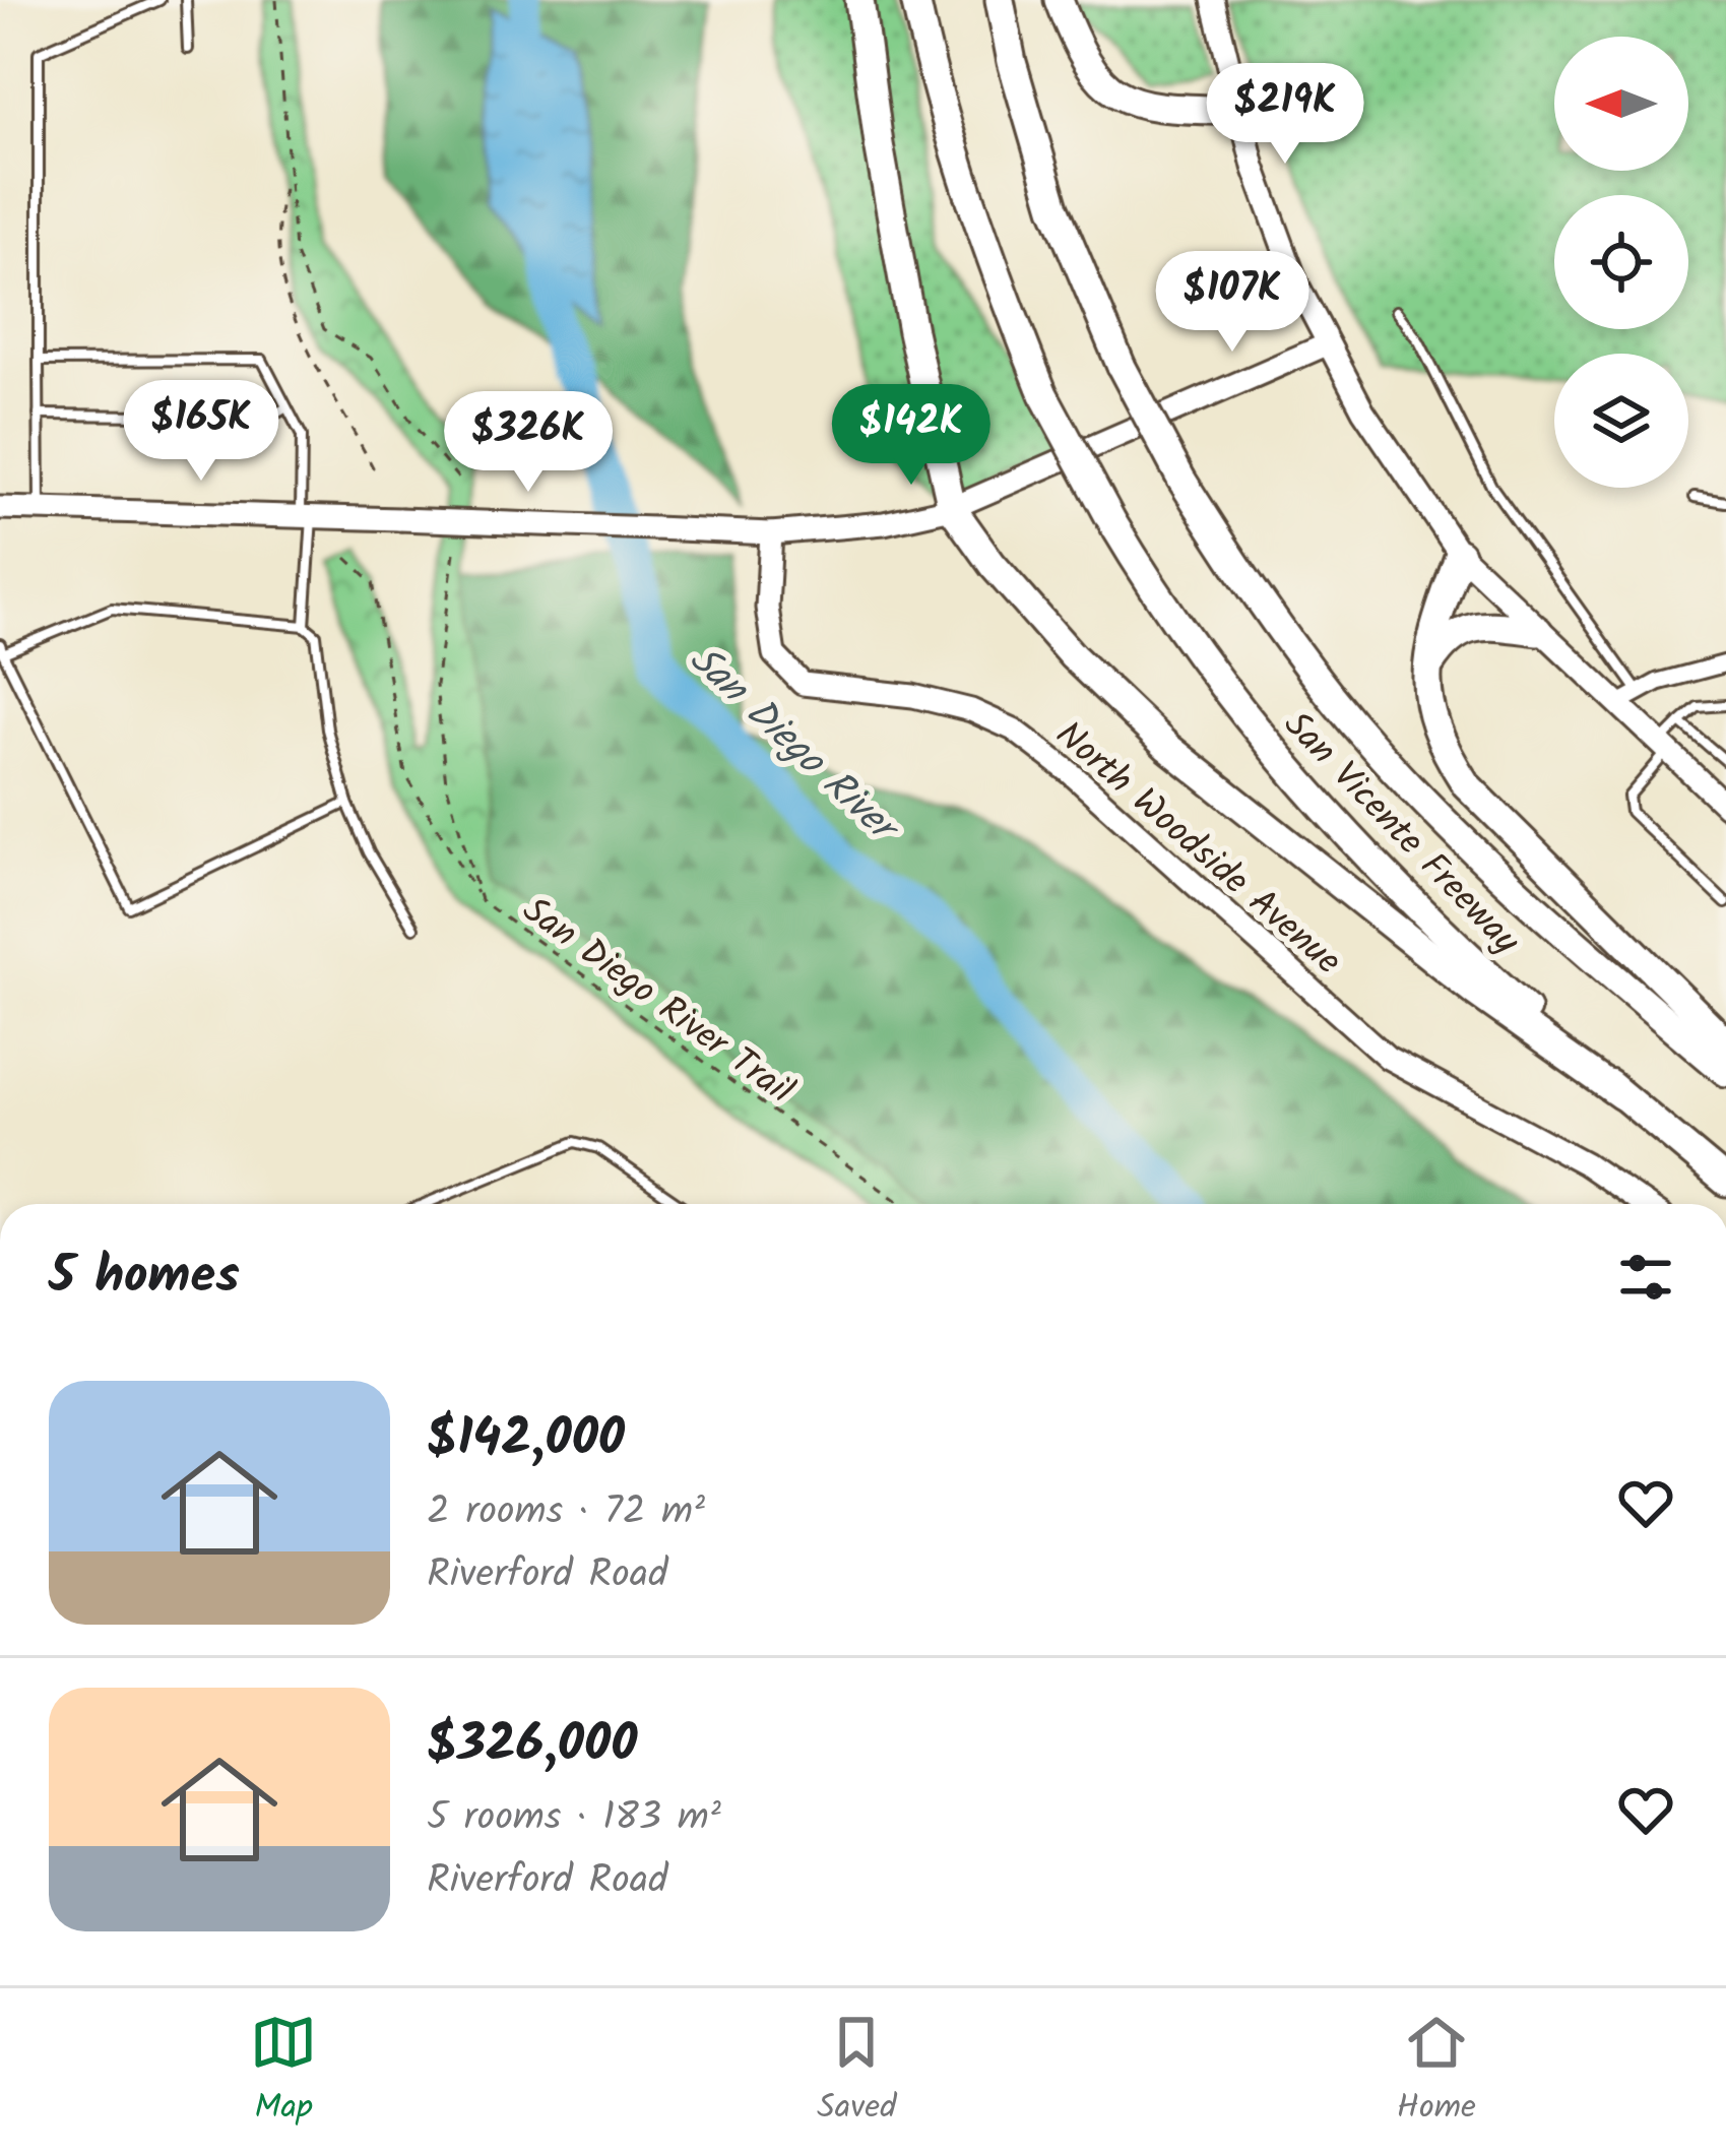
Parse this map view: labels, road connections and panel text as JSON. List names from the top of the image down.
{
  "streets": {
    "highway": ["San Vicente Freeway"],
    "main road": ["North Woodside Avenue"],
    "path": ["San Diego River Trail"]
  },
  "water": ["San Diego River"],
  "north": "left",
  "page": {
    "price": [
      "$219K",
      "$107K",
      "$165K",
      "$142K",
      "$326K"
    ],
    "heading": "5 homes",
    "list": [
      {
        "name": "$142,000",
        "note": "2 rooms · 72 m² · Riverford Road"
      },
      {
        "name": "$326,000",
        "note": "5 rooms · 183 m² · Riverford Road"
      }
    ],
    "tabs": ["Map", "Saved", "Home"]
  }
}
